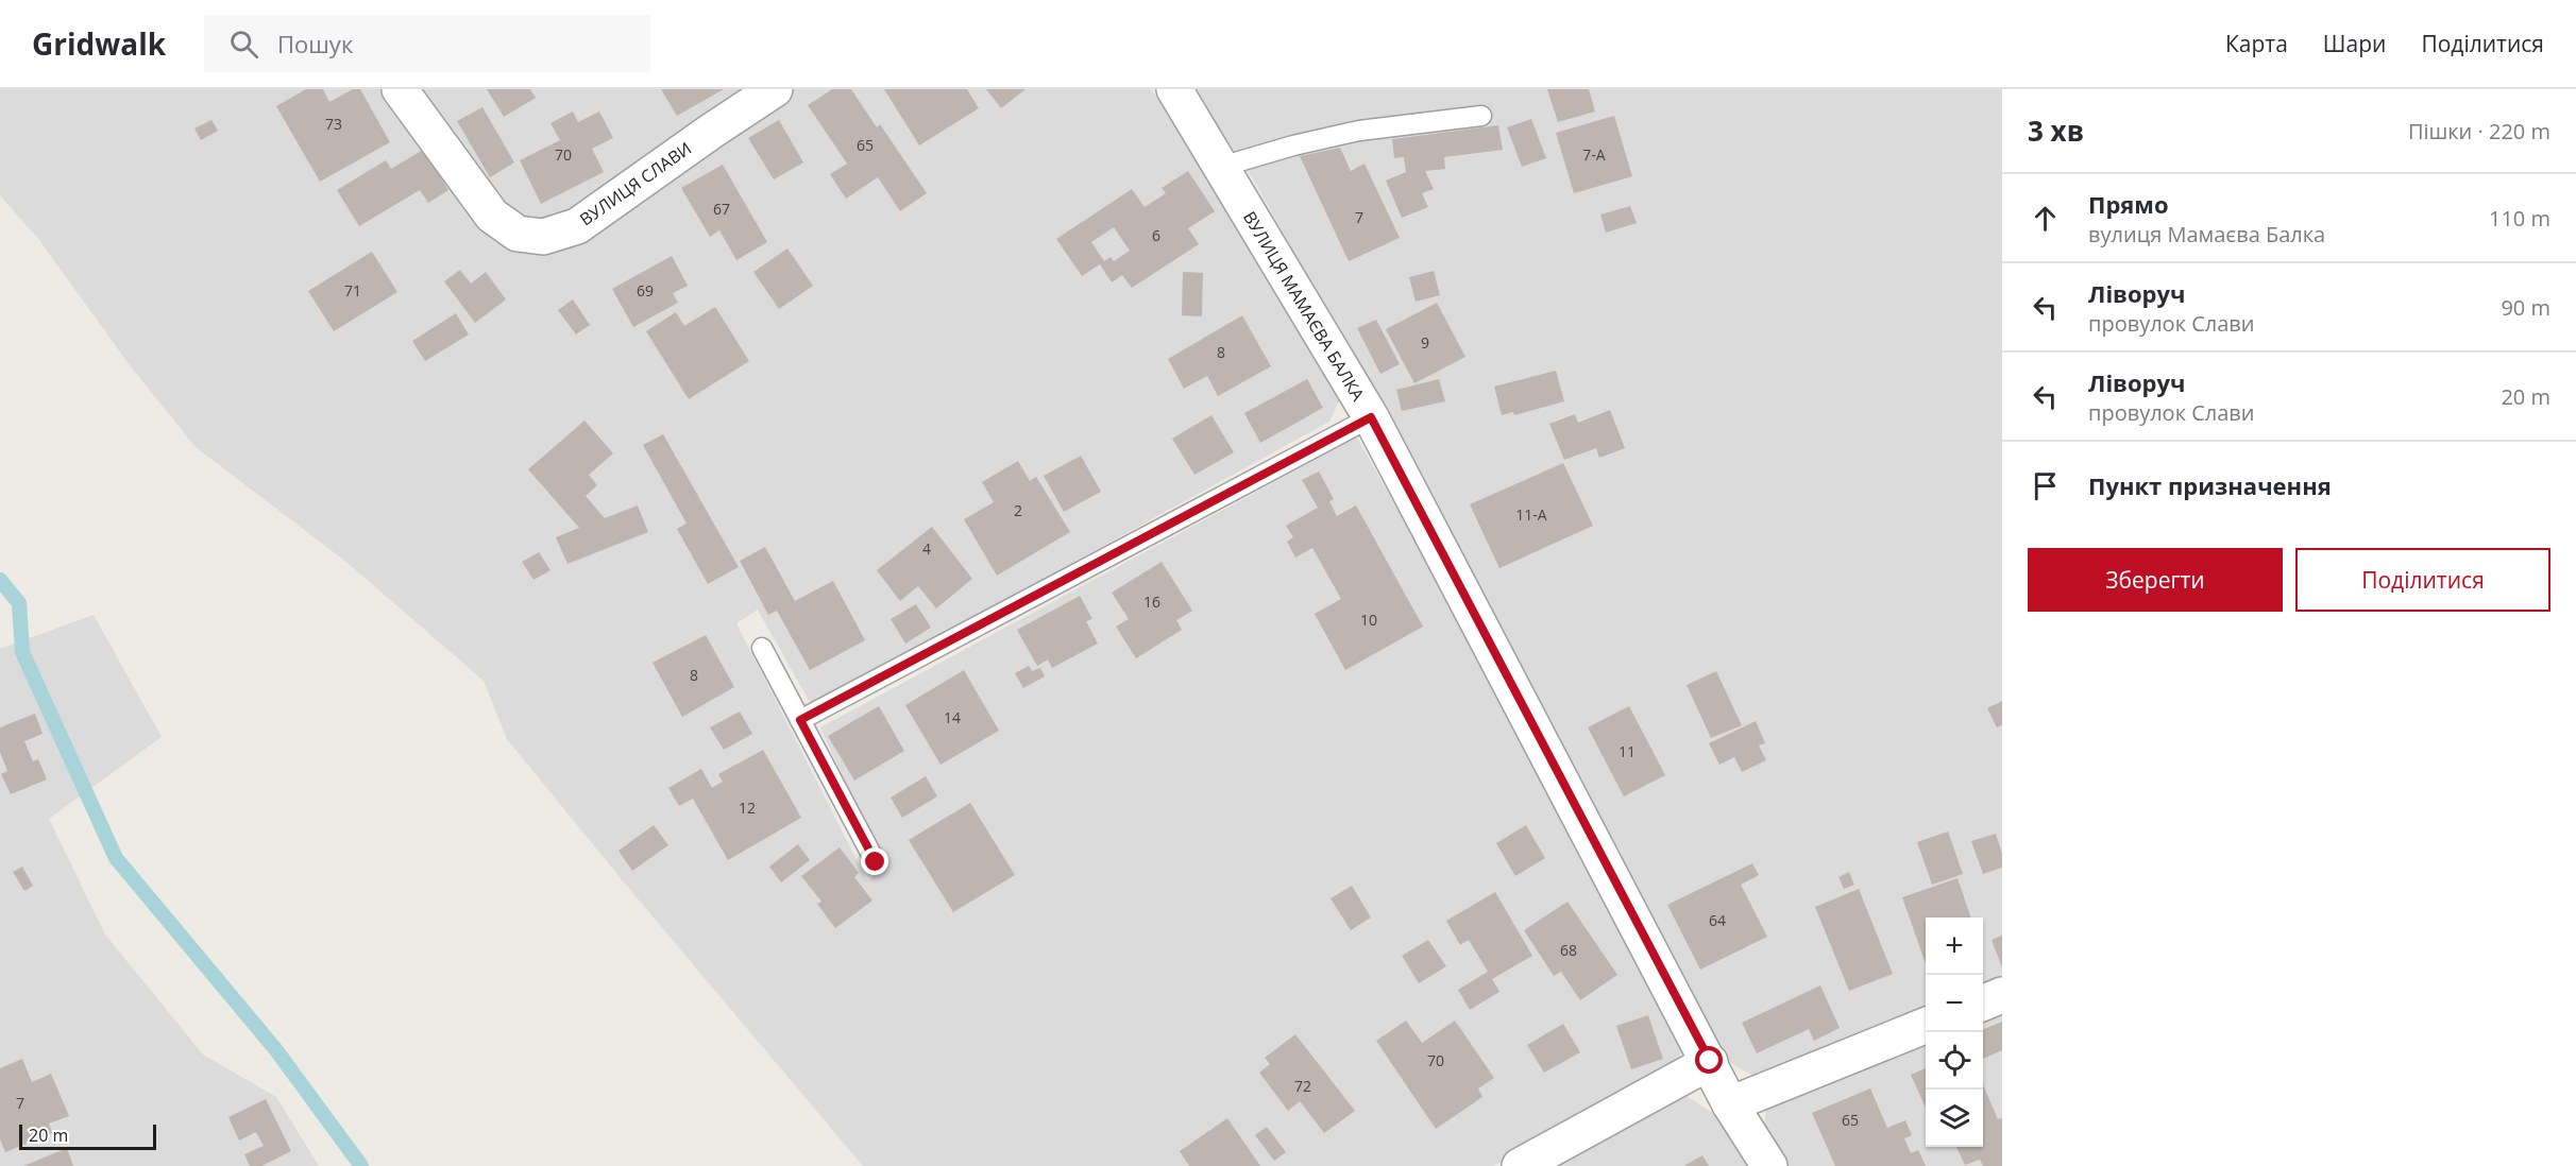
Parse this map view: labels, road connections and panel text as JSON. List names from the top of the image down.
{
  "streets": {
    "street": ["ВУЛИЦЯ СЛАВИ", "ВУЛИЦЯ МАМАЄВА БАЛКА"]
  },
  "house_numbers": [
    "73",
    "65",
    "70",
    "7-А",
    "67",
    "7",
    "6",
    "71",
    "69",
    "9",
    "8",
    "2",
    "11-А",
    "4",
    "16",
    "10",
    "8",
    "14",
    "11",
    "12",
    "64",
    "68",
    "70",
    "72",
    "7",
    "65"
  ],
  "scale_bar": "20 m",
  "page": {
    "header": "Gridwalk",
    "search": "Пошук",
    "nav": ["Карта", "Шари", "Поділитися"],
    "heading": ["3 хв", "Пішки · 220 m"],
    "list": [
      ["Прямо", "вулиця Мамаєва Балка", "110 m"],
      ["Ліворуч", "провулок Слави", "90 m"],
      ["Ліворуч", "провулок Слави", "20 m"],
      "Пункт призначення"
    ],
    "buttons": ["Зберегти", "Поділитися"],
    "map_buttons": ["+", "−"],
    "scale": "20 m"
  }
}
